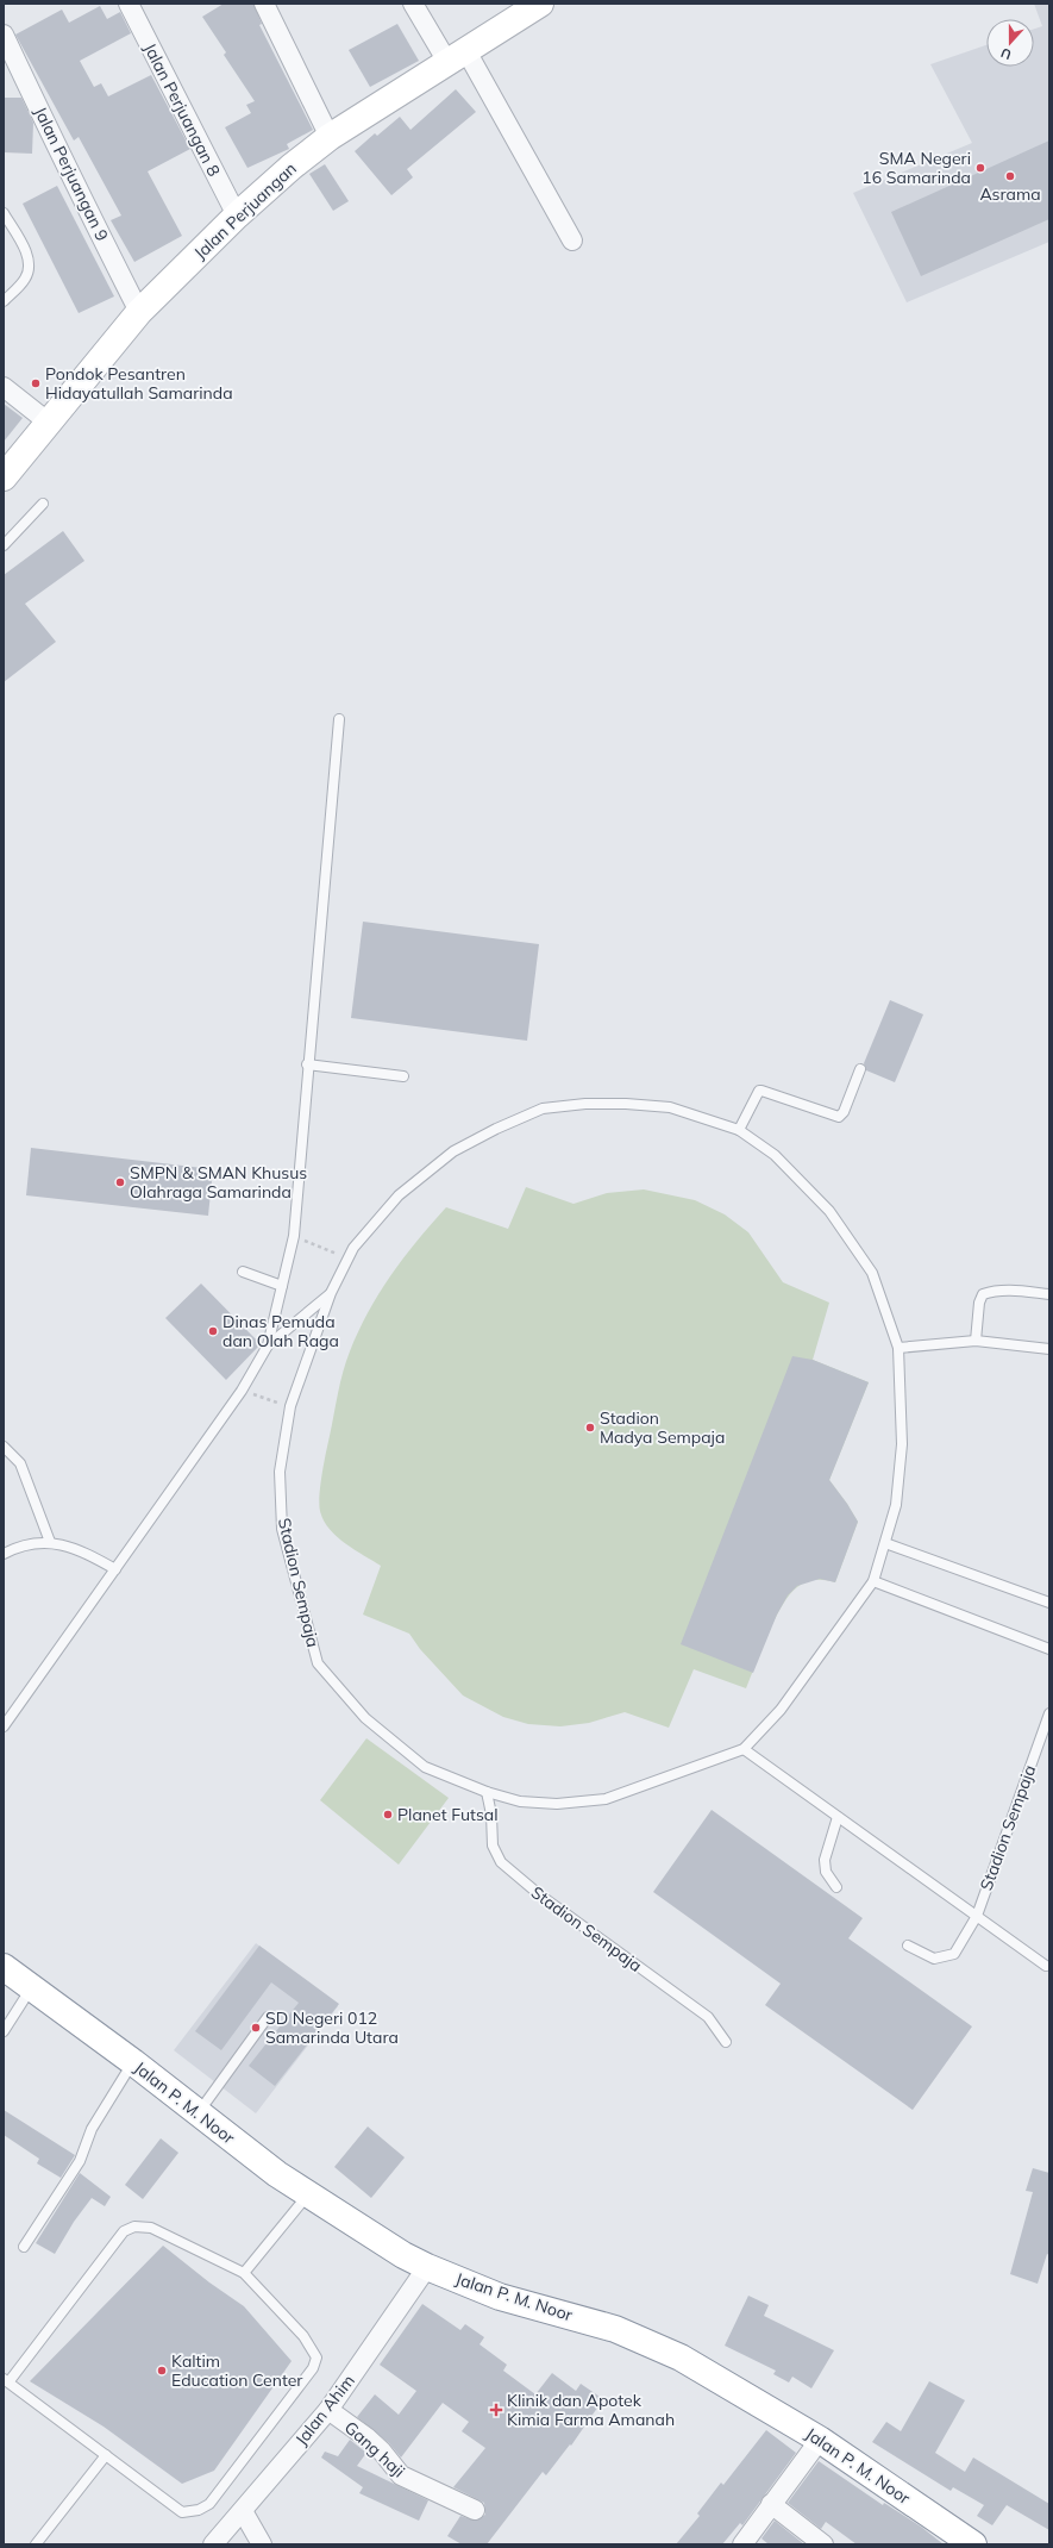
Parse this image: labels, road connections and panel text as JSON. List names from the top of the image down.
{
  "streets": {
    "main road": ["Jalan Perjuangan", "Jalan P. M. Noor"],
    "street": [
      "Jalan Perjuangan 8",
      "Jalan Perjuangan 9",
      "Jalan Ahim",
      "Gang haji"
    ],
    "lane": ["Stadion Sempaja"]
  },
  "crossings": [
    ["Jalan Perjuangan 8", "Jalan Perjuangan"],
    ["Jalan Perjuangan 9", "Jalan Perjuangan"],
    ["Jalan P. M. Noor", "Jalan Ahim"],
    ["Jalan Ahim", "Gang haji"]
  ],
  "places": {
    "other": [
      "SMA Negeri 16 Samarinda",
      "Asrama",
      "Pondok Pesantren Hidayatullah Samarinda",
      "SMPN & SMAN Khusus Olahraga Samarinda",
      "Dinas Pemuda dan Olah Raga",
      "Stadion Madya Sempaja",
      "Planet Futsal",
      "SD Negeri 012 Samarinda Utara",
      "Kaltim Education Center"
    ],
    "health": ["Klinik dan Apotek Kimia Farma Amanah"]
  },
  "north": "bottom"
}
